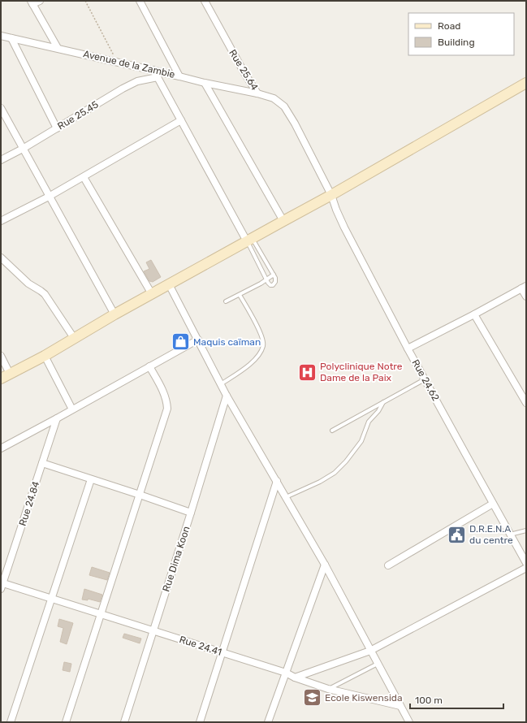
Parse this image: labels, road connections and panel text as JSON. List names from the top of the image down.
{
  "streets": {
    "street": [
      "Avenue de la Zambie",
      "Rue 25.64",
      "Rue 25.45",
      "Rue 24.62",
      "Rue 24.84",
      "Rue Dima Koon",
      "Rue 24.41"
    ]
  },
  "crossings": [
    ["Avenue de la Zambie", "Rue 25.64"],
    ["Rue 25.64", "Rue 24.62"],
    ["Rue 24.84", "Rue 24.41"],
    ["Rue Dima Koon", "Rue 24.41"]
  ],
  "places": {
    "shop": ["Maquis caïman"],
    "hospital": ["Polyclinique Notre Dame de la Paix"],
    "public building": ["D.R.E.N.A du centre"],
    "school or university": ["Ecole Kiswensida"]
  },
  "legend": ["Road", "Building"],
  "scale_bar": "100 m"
}
